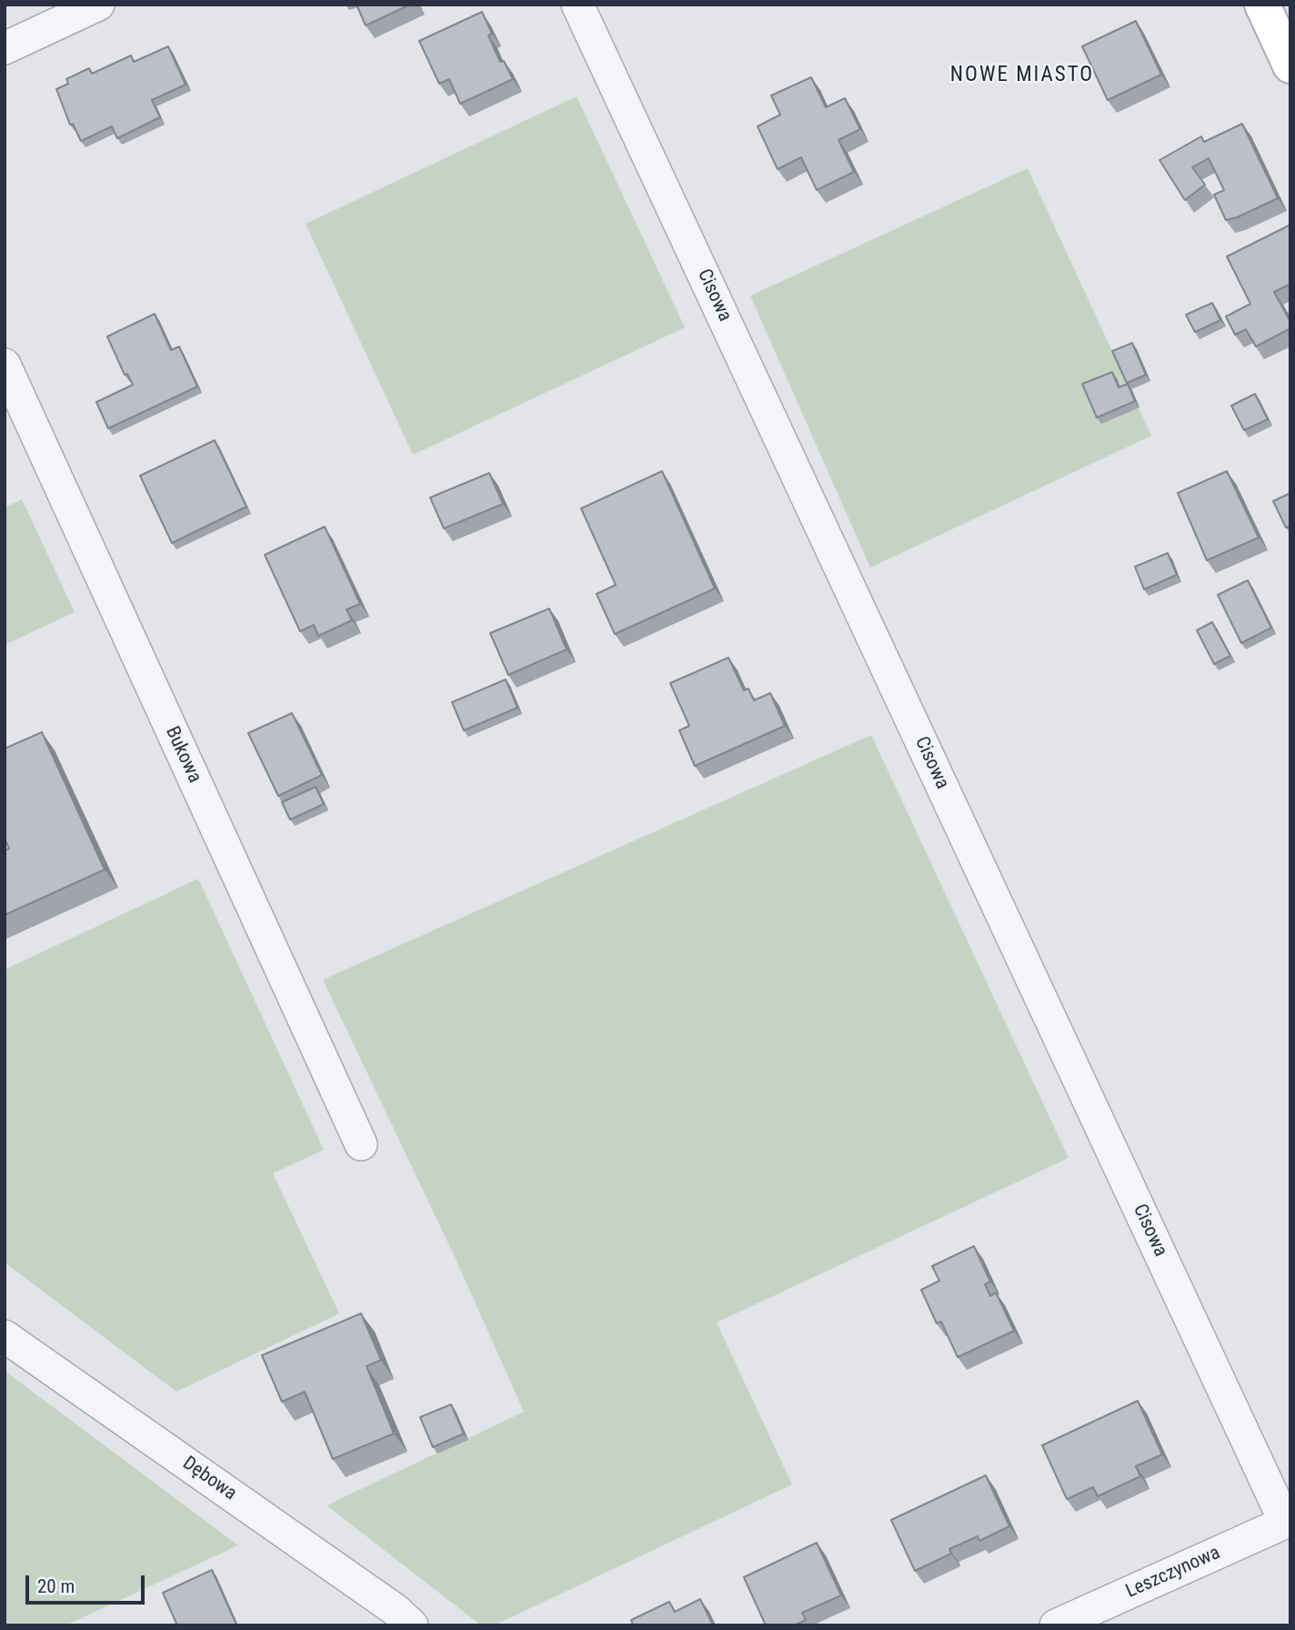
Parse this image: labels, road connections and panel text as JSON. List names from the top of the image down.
{
  "streets": {
    "street": [
      "Cisowa",
      "Bukowa",
      "Dębowa",
      "Leszczynowa"
    ]
  },
  "crossings": [
    ["Cisowa", "Leszczynowa"]
  ],
  "districts": ["NOWE MIASTO"],
  "scale_bar": "20 m"
}
